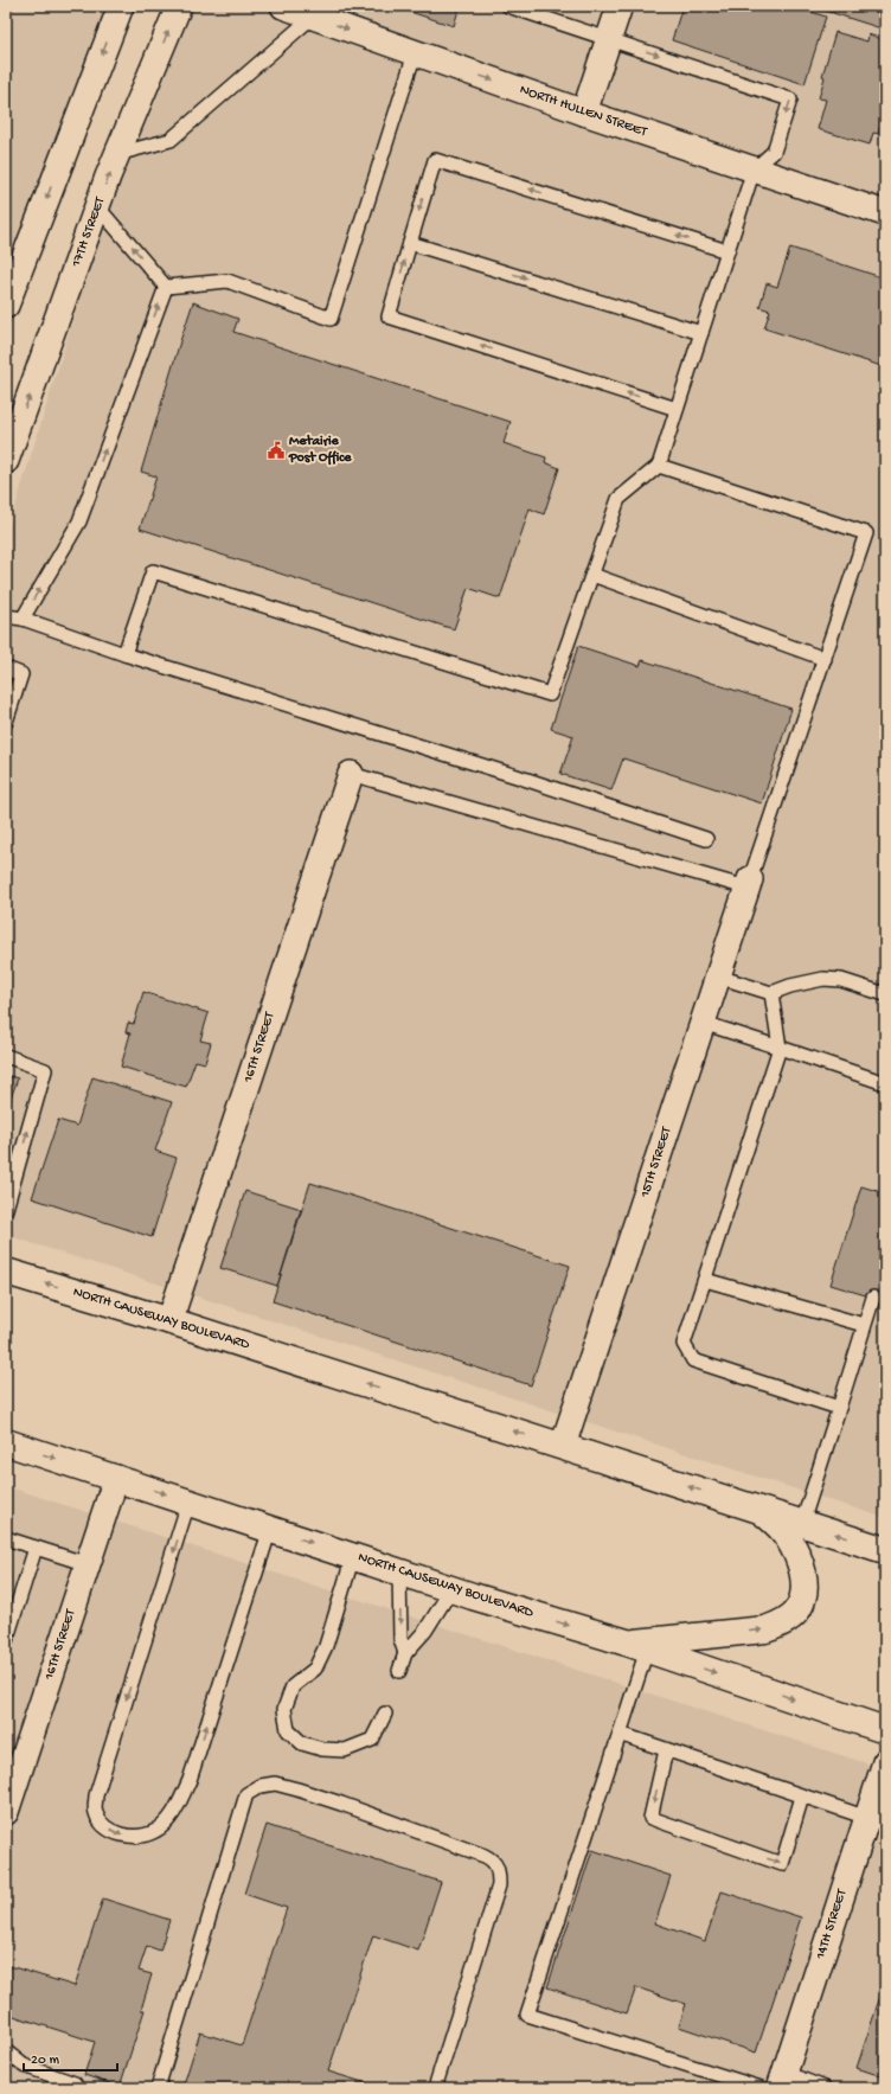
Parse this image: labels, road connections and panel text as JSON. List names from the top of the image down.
{
  "streets": {
    "highway": ["NORTH CAUSEWAY BOULEVARD"],
    "street": [
      "NORTH HULLEN STREET",
      "17TH STREET",
      "16TH STREET",
      "15TH STREET",
      "14TH STREET"
    ]
  },
  "crossings": [
    ["16TH STREET", "NORTH CAUSEWAY BOULEVARD"],
    ["15TH STREET", "NORTH CAUSEWAY BOULEVARD"]
  ],
  "one_way": ["NORTH HULLEN STREET"],
  "places": {
    "public building": ["Metairie Post Office"]
  },
  "scale_bar": "20 m"
}
